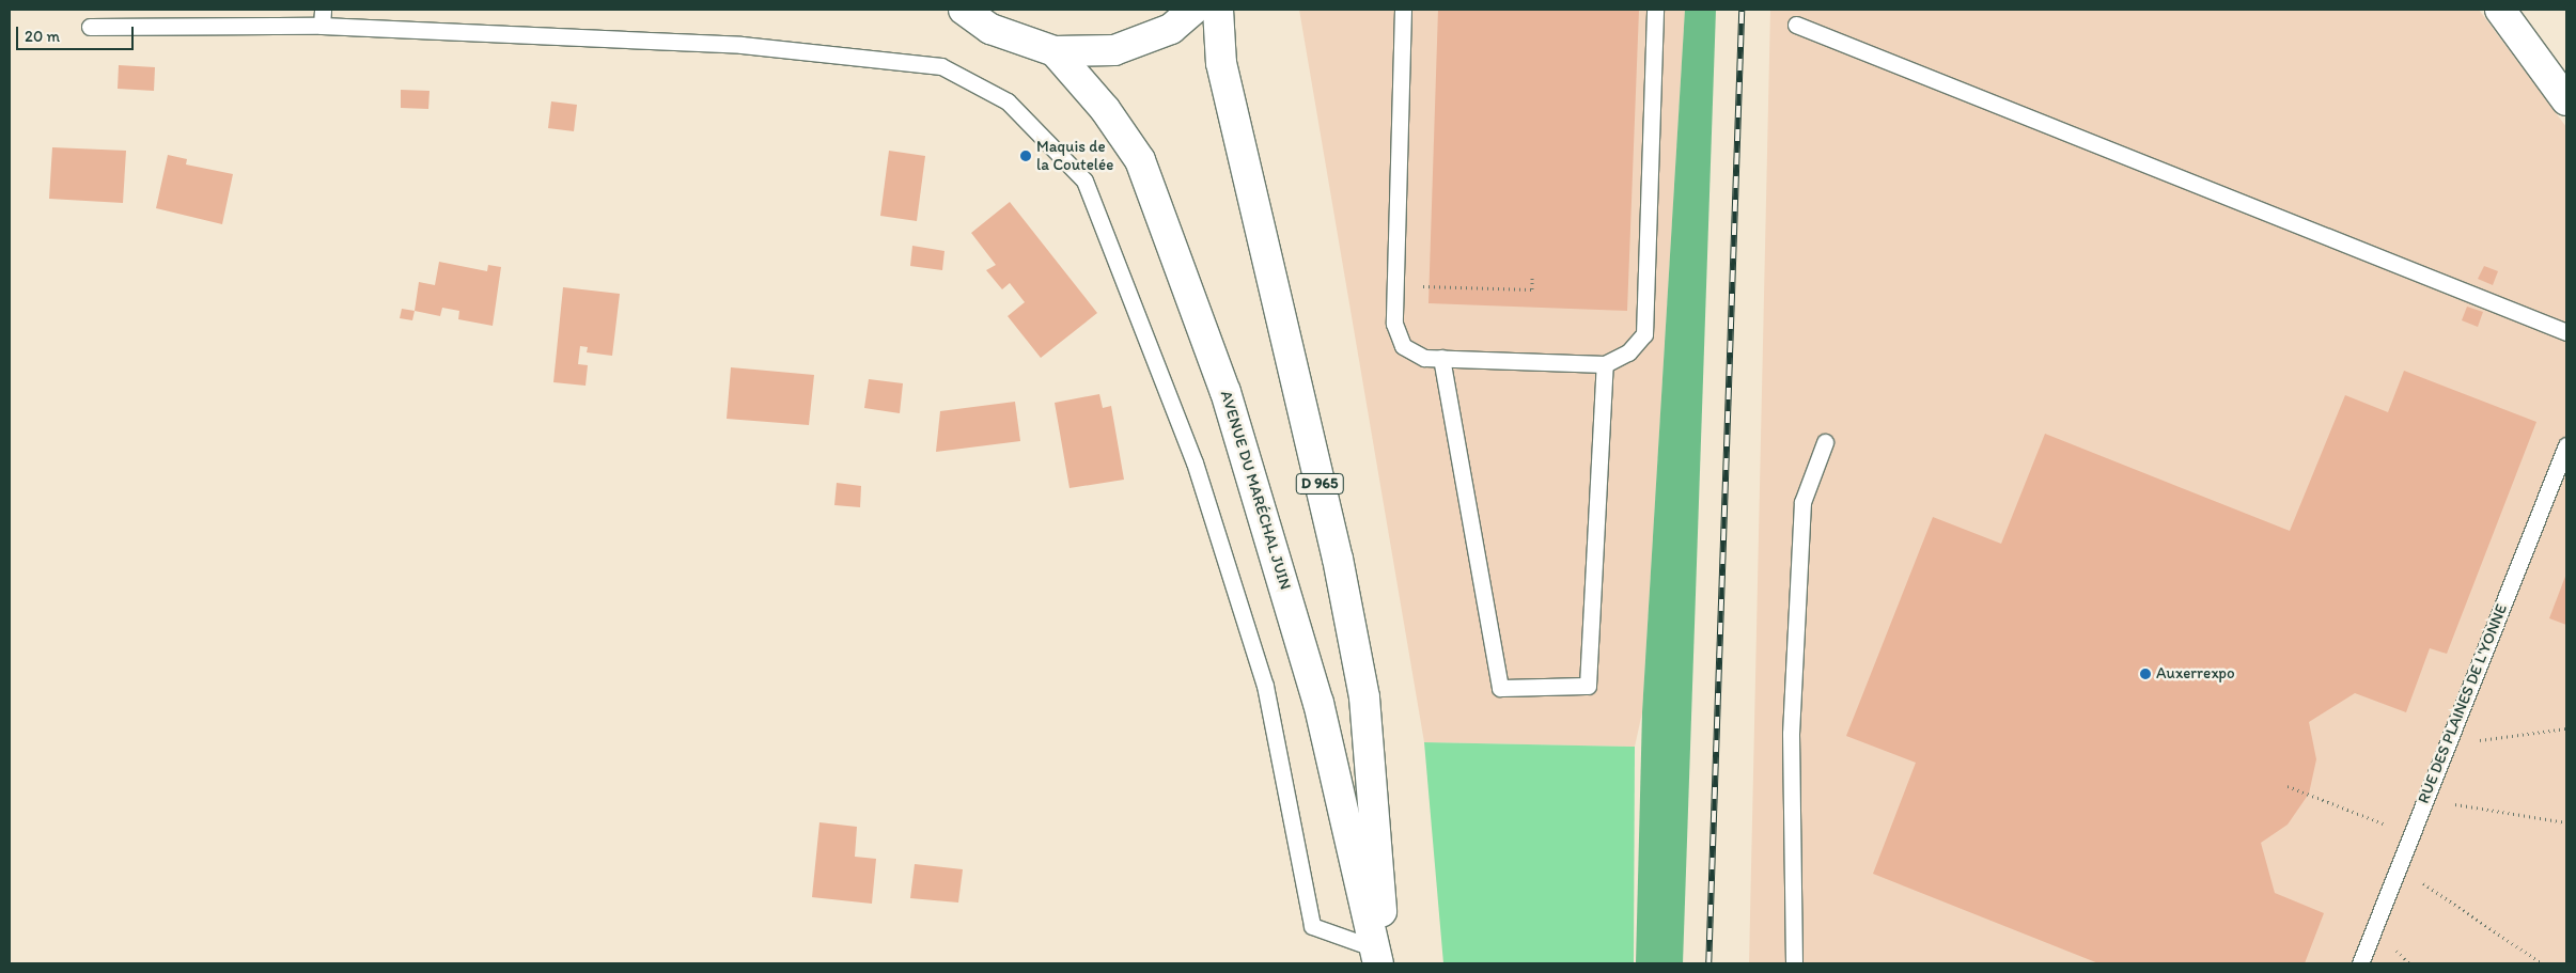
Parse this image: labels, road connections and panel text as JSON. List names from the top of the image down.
{
  "streets": {
    "main road": ["D 965", "AVENUE DU MARÉCHAL JUIN"],
    "lane": ["RUE DES PLAINES DE L'YONNE"]
  },
  "crossings": [
    ["D 965", "AVENUE DU MARÉCHAL JUIN"]
  ],
  "places": ["Maquis de la Coutelée", "Auxerrexpo"],
  "scale_bar": "20 m"
}
